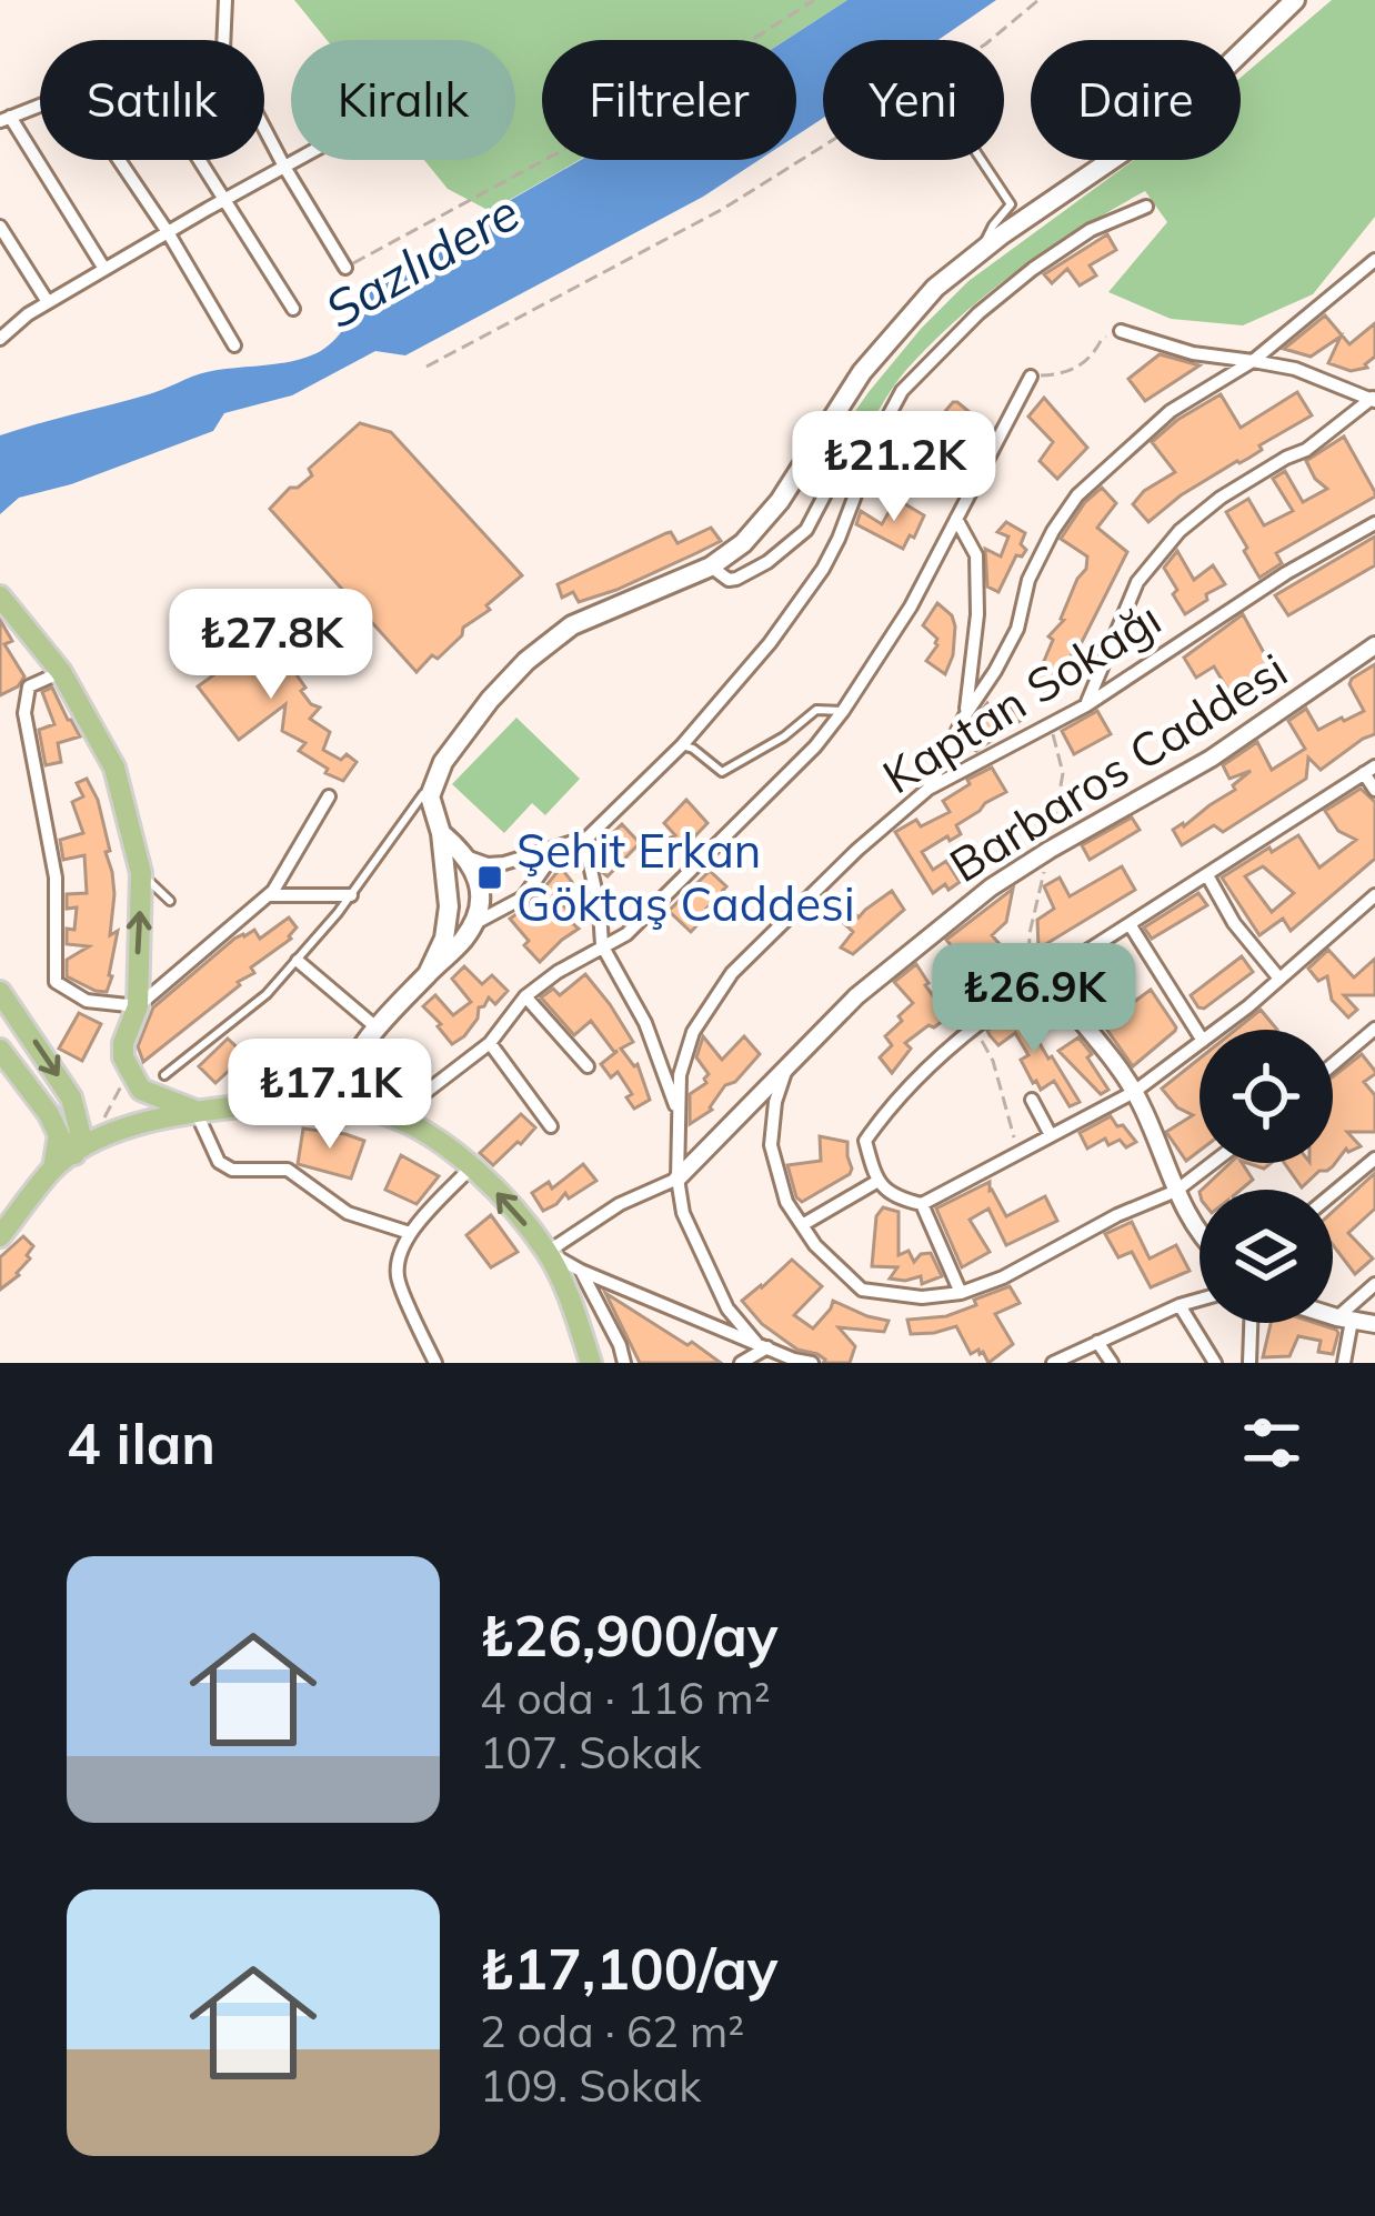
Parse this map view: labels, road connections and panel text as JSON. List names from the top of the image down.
{
  "streets": {
    "street": ["Kaptan Sokağı", "Barbaros Caddesi"]
  },
  "water": ["Sazlıdere"],
  "places": {
    "transit": ["Şehit Erkan Göktaş Caddesi"]
  },
  "page": {
    "chip": [
      "Satılık",
      "Kiralık",
      "Filtreler",
      "Yeni",
      "Daire"
    ],
    "price": [
      "₺21.2K",
      "₺27.8K",
      "₺26.9K",
      "₺17.1K"
    ],
    "heading": "4 ilan",
    "list": [
      {
        "name": "₺26,900/ay",
        "note": "4 oda · 116 m² · 107. Sokak"
      },
      {
        "name": "₺17,100/ay",
        "note": "2 oda · 62 m² · 109. Sokak"
      }
    ]
  }
}
